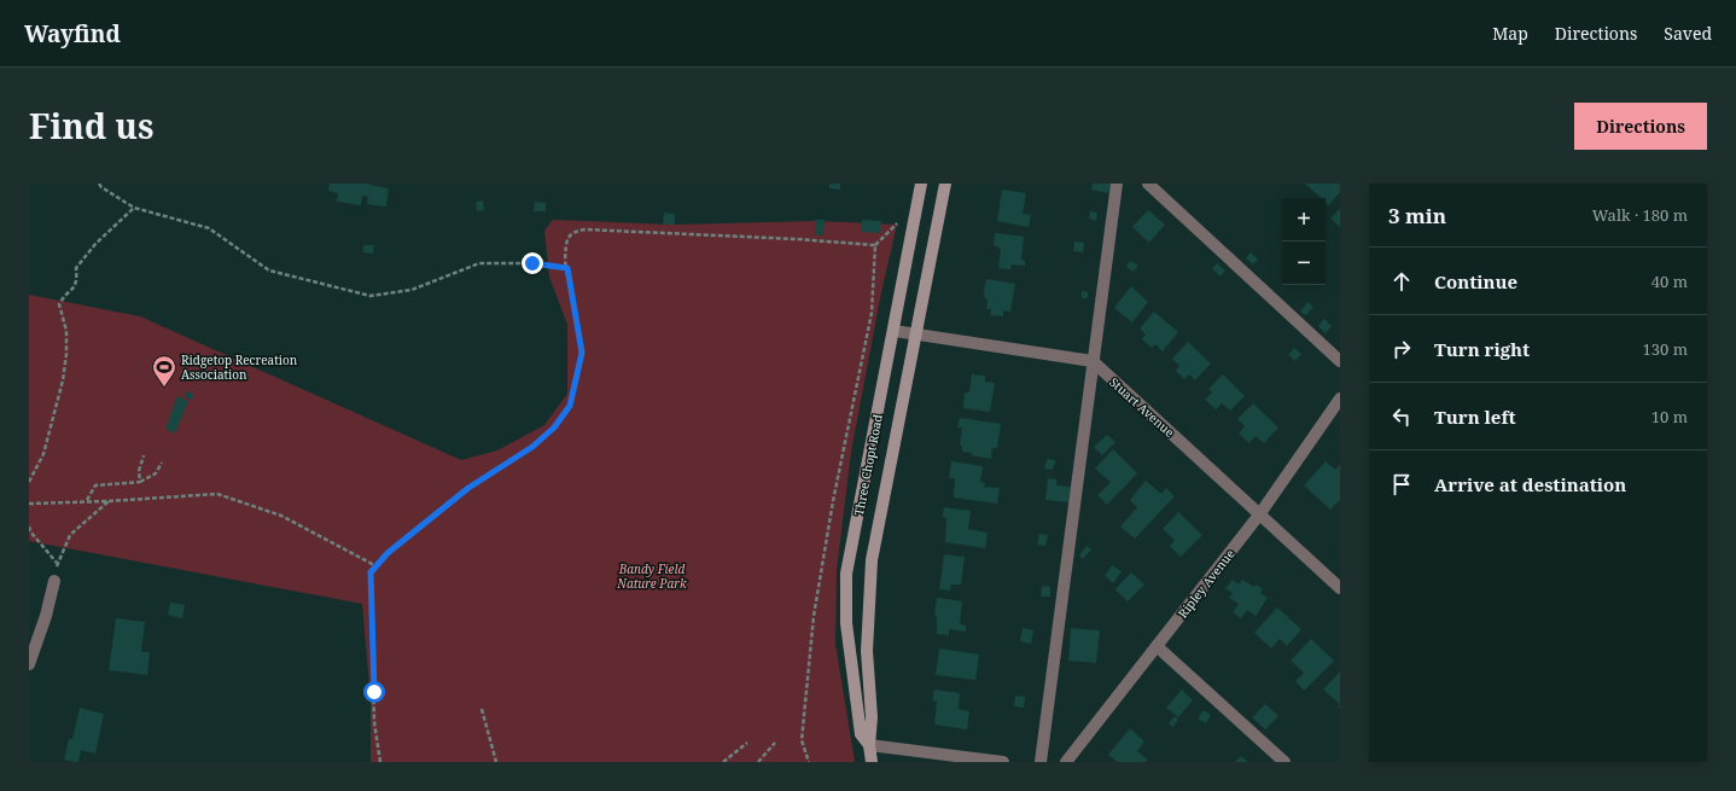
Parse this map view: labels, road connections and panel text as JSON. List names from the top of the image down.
{
  "streets": {
    "main road": ["Three Chopt Road"],
    "street": ["Stuart Avenue", "Ripley Avenue"]
  },
  "crossings": [
    ["Stuart Avenue", "Ripley Avenue"]
  ],
  "parks": ["Bandy Field Nature Park"],
  "places": {
    "sports": ["Ridgetop Recreation Association"]
  },
  "page": {
    "header": "Wayfind",
    "nav": ["Map", "Directions", "Saved"],
    "title": "Find us",
    "buttons": "Directions",
    "heading": ["3 min", "Walk · 180 m"],
    "map_buttons": ["+", "−"],
    "list": [
      ["Continue", "40 m"],
      ["Turn right", "130 m"],
      ["Turn left", "10 m"],
      "Arrive at destination"
    ]
  }
}
